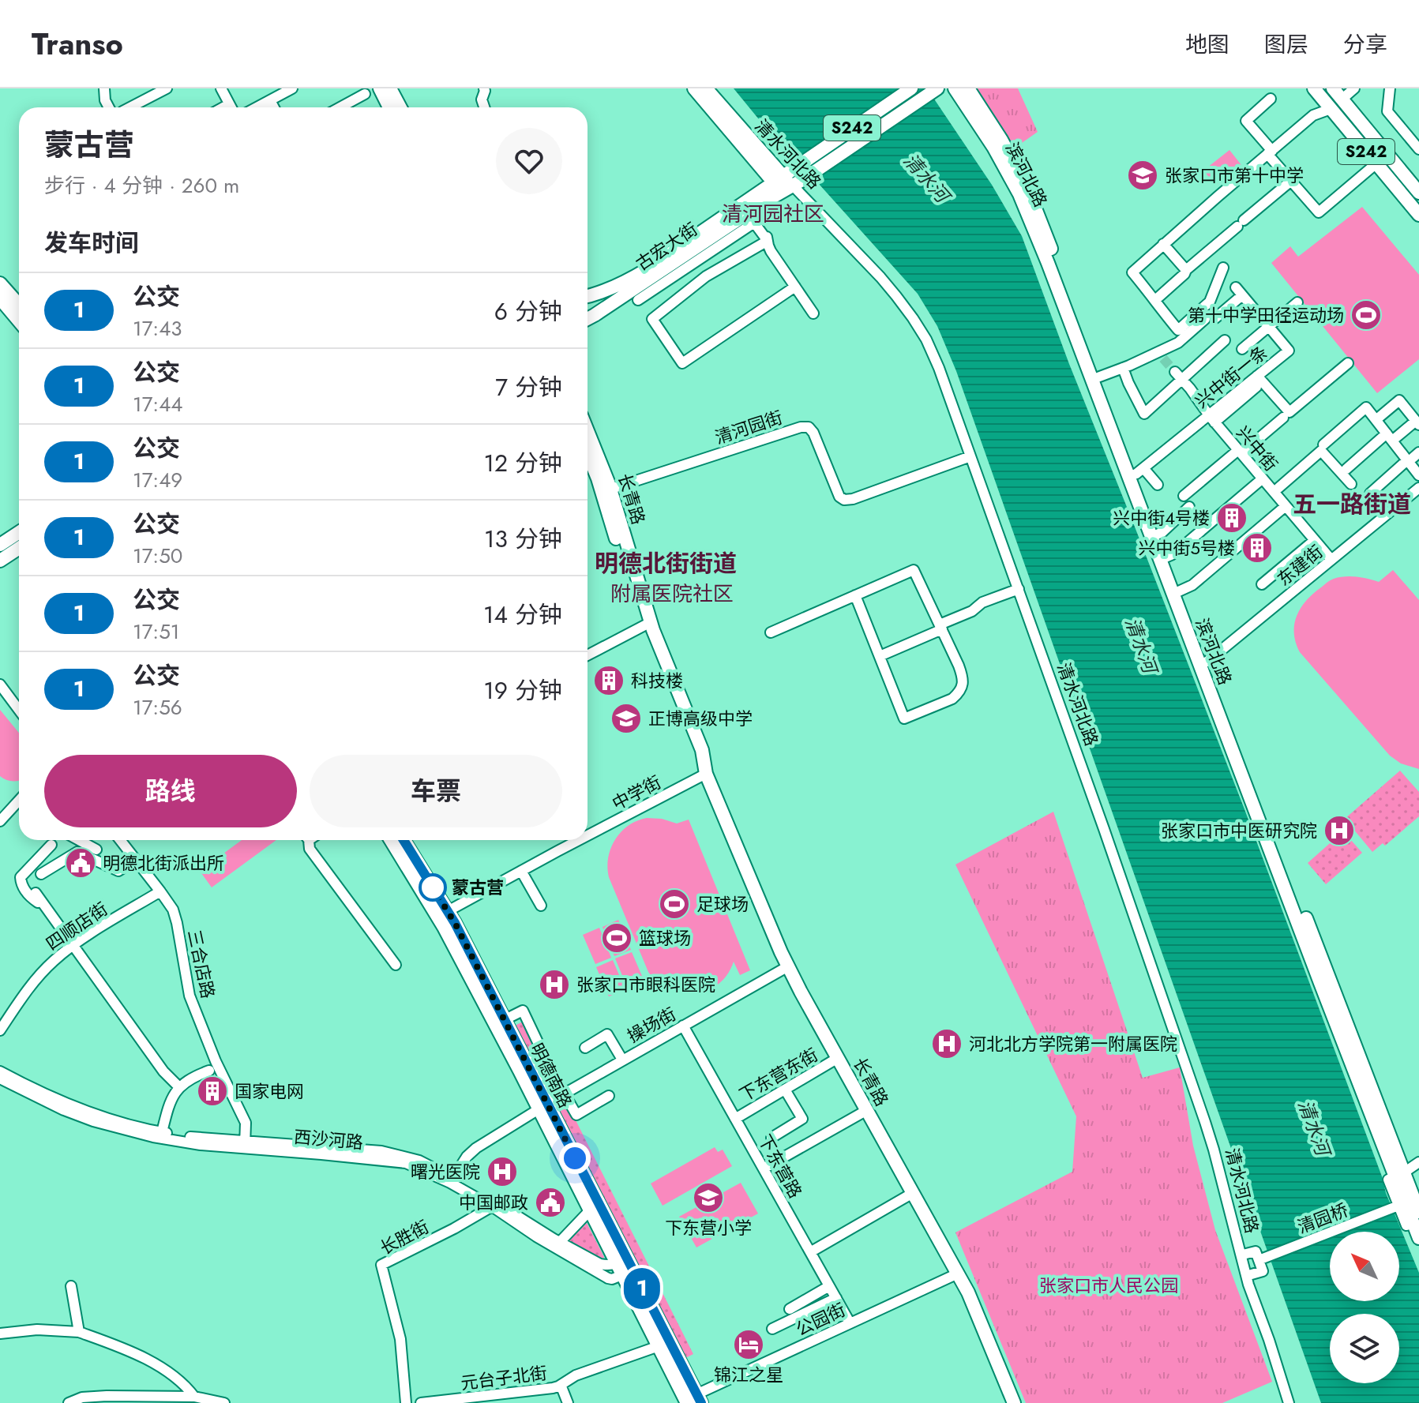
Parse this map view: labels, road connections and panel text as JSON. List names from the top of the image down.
{
  "streets": {
    "main road": [
      "S242",
      "清水河北路",
      "滨河北路",
      "古宏大街",
      "长青路",
      "明德南路"
    ],
    "street": [
      "兴中街一条",
      "清河园街",
      "兴中街",
      "东建街",
      "中学街",
      "四顺店街",
      "三合店路",
      "操场街",
      "下东营东街",
      "西沙河路",
      "下东营路",
      "清园桥",
      "长胜街",
      "公园街",
      "元台子北街"
    ]
  },
  "crossings": [
    ["S242", "清水河北路"],
    ["S242", "古宏大街"],
    ["清水河北路", "古宏大街"],
    ["清水河北路", "清河园街"],
    ["滨河北路", "兴中街一条"],
    ["滨河北路", "东建街"],
    ["滨河北路", "清园桥"],
    ["兴中街一条", "兴中街"],
    ["清河园街", "长青路"],
    ["兴中街", "东建街"],
    ["长青路", "中学街"],
    ["长青路", "操场街"],
    ["长青路", "下东营东街"],
    ["长青路", "公园街"],
    ["中学街", "明德南路"],
    ["四顺店街", "三合店路"],
    ["三合店路", "西沙河路"],
    ["操场街", "下东营路"],
    ["下东营东街", "下东营路"],
    ["明德南路", "西沙河路"],
    ["明德南路", "公园街"],
    ["明德南路", "元台子北街"],
    ["西沙河路", "长胜街"],
    ["下东营路", "公园街"]
  ],
  "districts": [
    "清河园社区",
    "五一路街道",
    "明德北街街道",
    "附属医院社区"
  ],
  "water": ["清水河"],
  "parks": ["张家口市人民公园"],
  "places": {
    "school or university": ["张家口市第十中学", "正博高级中学", "下东营小学"],
    "sports": ["第十中学田径运动场", "足球场", "篮球场"],
    "building": [
      "兴中街4号楼",
      "兴中街5号楼",
      "科技楼",
      "国家电网"
    ],
    "hospital": [
      "张家口市中医研究院",
      "张家口市眼科医院",
      "河北北方学院第一附属医院",
      "曙光医院"
    ],
    "public building": ["明德北街派出所", "中国邮政"],
    "other": ["蒙古营"],
    "hotel": ["锦江之星"]
  },
  "lines": ["bus line 1"],
  "north": "top left",
  "page": {
    "header": "Transo",
    "nav": ["地图", "图层", "分享"],
    "on_map": "1",
    "heading": [
      ["蒙古营", "步行 · 4 分钟 · 260 m"],
      "发车时间"
    ],
    "list": [
      {
        "mark": "1",
        "name": "公交",
        "note": "17:43",
        "value": "6 分钟"
      },
      {
        "mark": "1",
        "name": "公交",
        "note": "17:44",
        "value": "7 分钟"
      },
      {
        "mark": "1",
        "name": "公交",
        "note": "17:49",
        "value": "12 分钟"
      },
      {
        "mark": "1",
        "name": "公交",
        "note": "17:50",
        "value": "13 分钟"
      },
      {
        "mark": "1",
        "name": "公交",
        "note": "17:51",
        "value": "14 分钟"
      },
      {
        "mark": "1",
        "name": "公交",
        "note": "17:56",
        "value": "19 分钟"
      }
    ],
    "buttons": ["路线", "车票"]
  }
}
